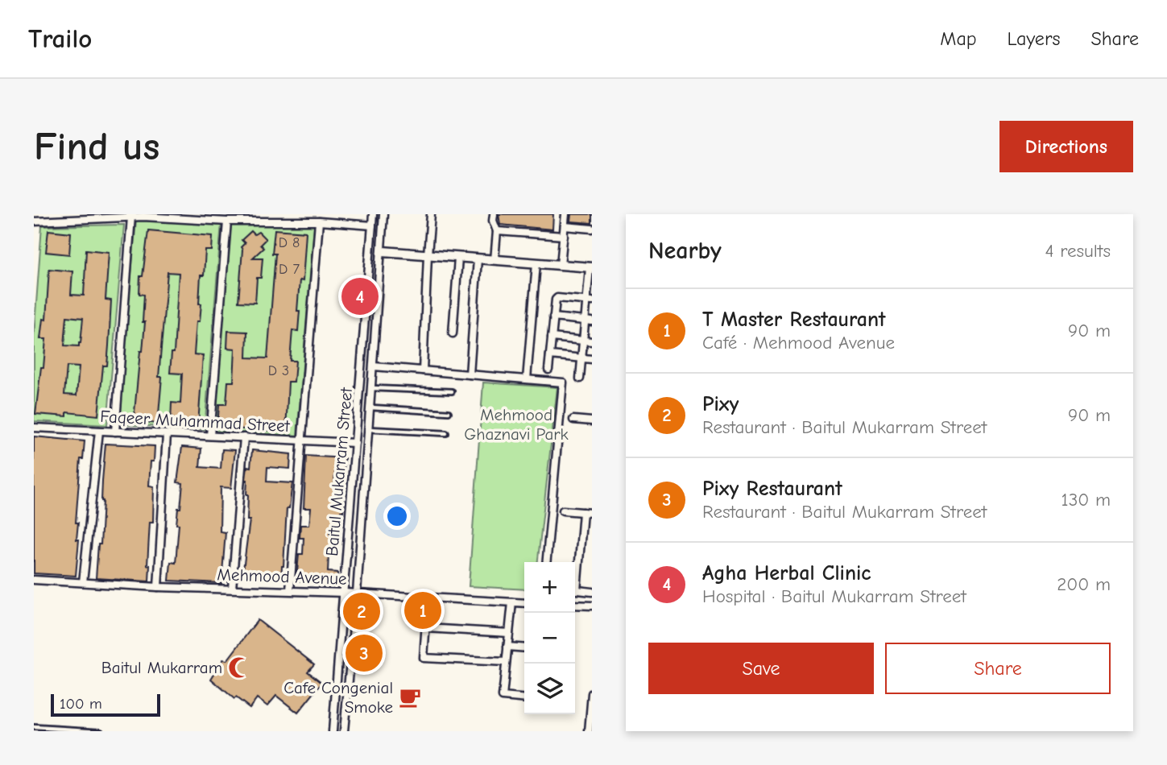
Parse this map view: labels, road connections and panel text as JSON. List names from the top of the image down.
{
  "streets": {
    "street": ["Faqeer Muhammad Street", "Baitul Mukarram Street", "Mehmood Avenue"]
  },
  "crossings": [
    ["Faqeer Muhammad Street", "Baitul Mukarram Street"],
    ["Baitul Mukarram Street", "Mehmood Avenue"]
  ],
  "parks": ["Mehmood Ghaznavi Park"],
  "places": {
    "mosque": ["Baitul Mukarram"],
    "cafe": ["Cafe Congenial Smoke"]
  },
  "house_numbers": ["D 8", "D 7", "D 3"],
  "scale_bar": "100 m",
  "page": {
    "header": "Trailo",
    "nav": ["Map", "Layers", "Share"],
    "buttons": [
      "Directions",
      ["Save", "Share"]
    ],
    "title": "Find us",
    "heading": ["Nearby", "4 results"],
    "pins": [
      "4",
      "1",
      "2",
      "3"
    ],
    "list": [
      {
        "mark": "1",
        "name": "T Master Restaurant",
        "note": "Café · Mehmood Avenue",
        "value": "90 m"
      },
      {
        "mark": "2",
        "name": "Pixy",
        "note": "Restaurant · Baitul Mukarram Street",
        "value": "90 m"
      },
      {
        "mark": "3",
        "name": "Pixy Restaurant",
        "note": "Restaurant · Baitul Mukarram Street",
        "value": "130 m"
      },
      {
        "mark": "4",
        "name": "Agha Herbal Clinic",
        "note": "Hospital · Baitul Mukarram Street",
        "value": "200 m"
      }
    ],
    "map_buttons": ["+", "−"],
    "scale": "100 m"
  }
}
